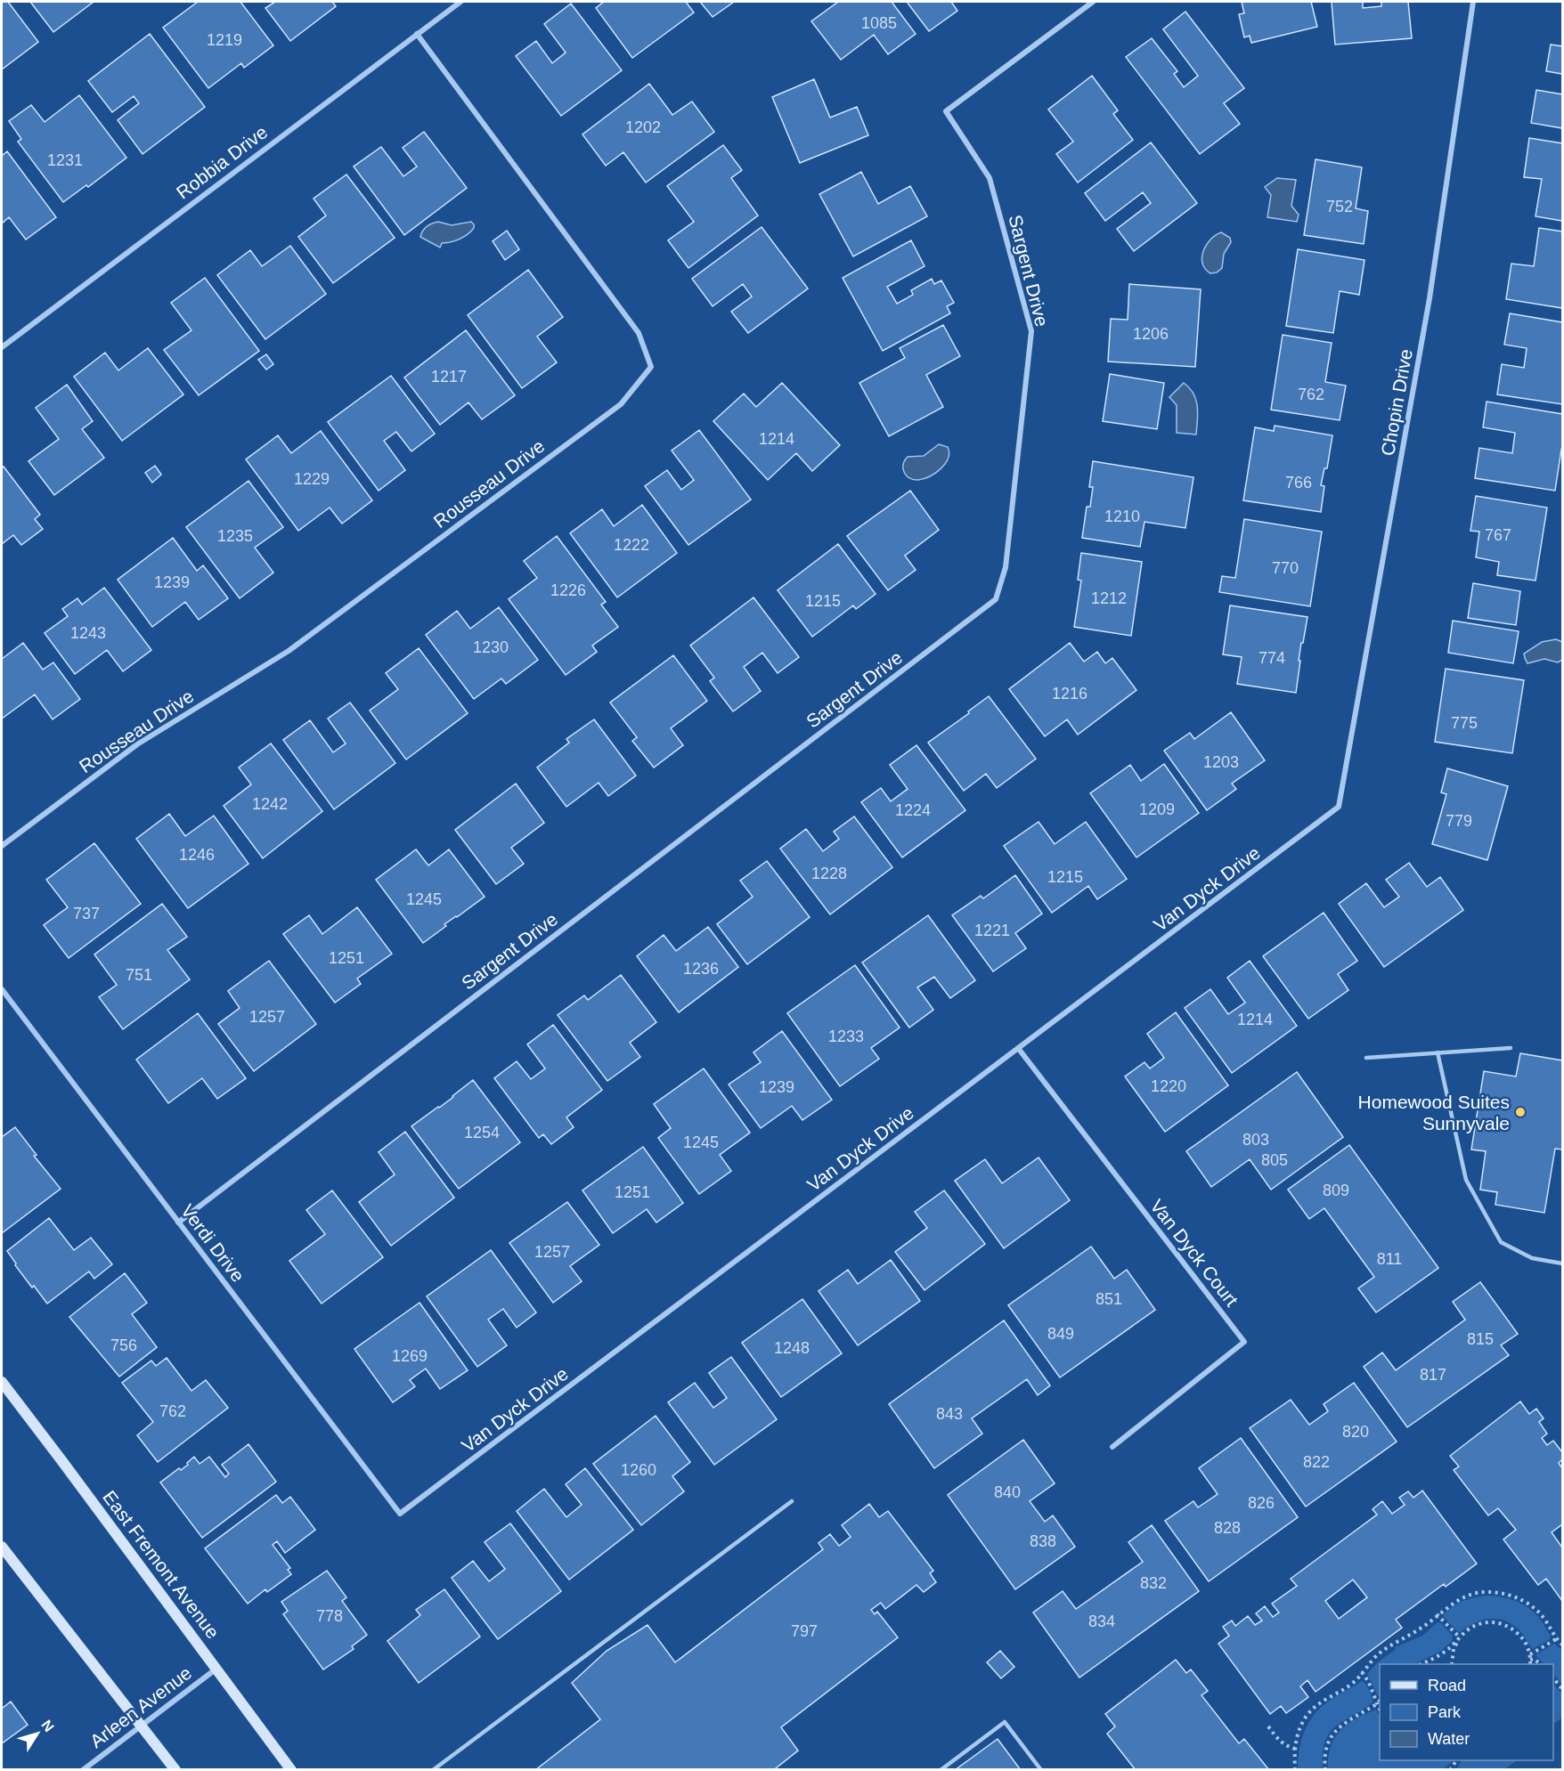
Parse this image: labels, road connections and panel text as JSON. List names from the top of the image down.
{
  "streets": {
    "main road": ["East Fremont Avenue"],
    "street": [
      "Robbia Drive",
      "Sargent Drive",
      "Chopin Drive",
      "Rousseau Drive",
      "Van Dyck Drive",
      "Verdi Drive",
      "Van Dyck Court",
      "Arleen Avenue"
    ]
  },
  "crossings": [
    ["Robbia Drive", "Rousseau Drive"],
    ["Sargent Drive", "Verdi Drive"],
    ["Chopin Drive", "Van Dyck Drive"],
    ["Van Dyck Drive", "Verdi Drive"],
    ["Van Dyck Drive", "Van Dyck Court"],
    ["East Fremont Avenue", "Arleen Avenue"]
  ],
  "places": ["Homewood Suites Sunnyvale"],
  "house_numbers": [
    "1085",
    "1219",
    "1202",
    "1231",
    "752",
    "1206",
    "1217",
    "762",
    "1214",
    "1229",
    "766",
    "1210",
    "767",
    "1235",
    "1222",
    "770",
    "1239",
    "1226",
    "1212",
    "1215",
    "1243",
    "1230",
    "774",
    "1216",
    "775",
    "1203",
    "1242",
    "1209",
    "1224",
    "779",
    "1246",
    "1228",
    "1215",
    "1245",
    "737",
    "1221",
    "1251",
    "1236",
    "751",
    "1257",
    "1214",
    "1233",
    "1220",
    "1239",
    "1254",
    "803",
    "1245",
    "805",
    "809",
    "1251",
    "1257",
    "811",
    "851",
    "849",
    "815",
    "756",
    "1248",
    "1269",
    "817",
    "762",
    "843",
    "820",
    "822",
    "1260",
    "840",
    "826",
    "828",
    "838",
    "832",
    "778",
    "834",
    "797"
  ],
  "legend": ["Road", "Park", "Water"],
  "north": "top right"
}
